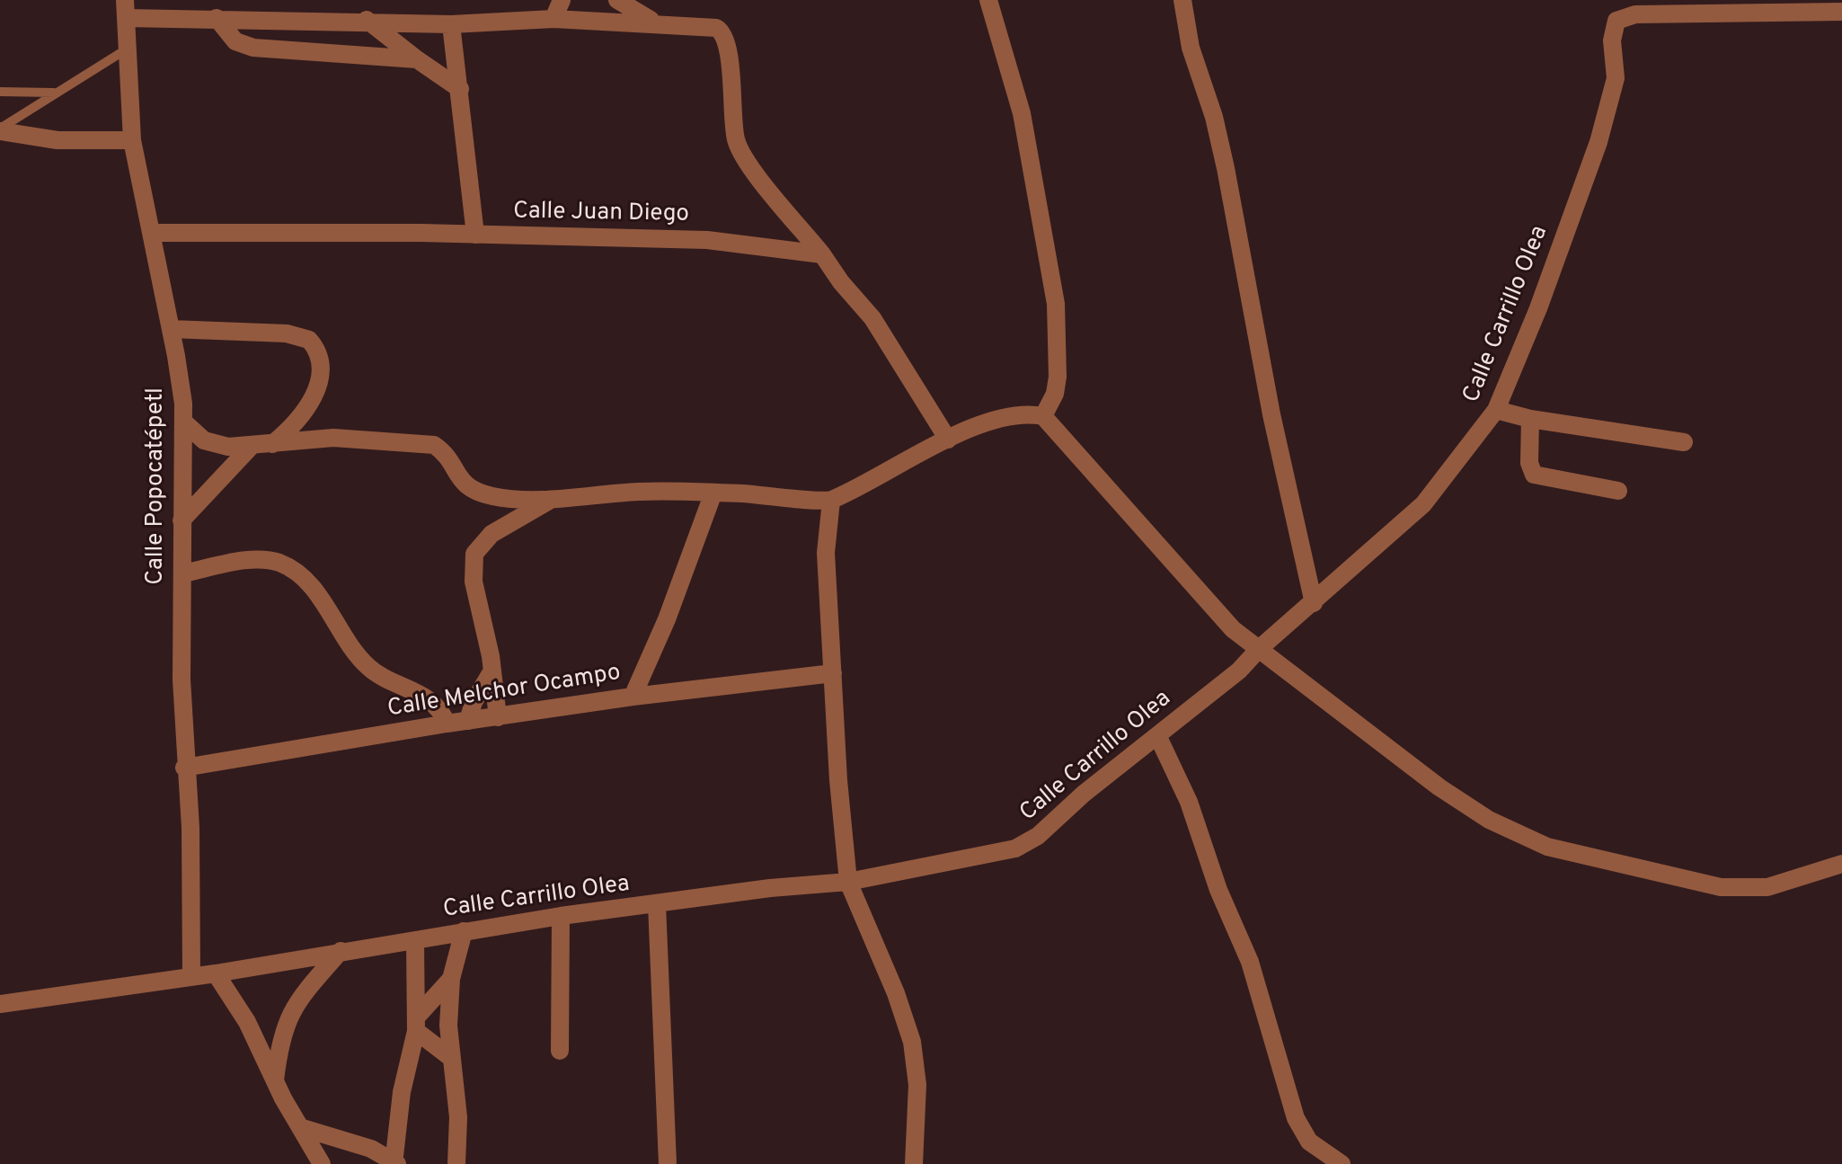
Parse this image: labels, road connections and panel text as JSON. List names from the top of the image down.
{
  "streets": {
    "street": [
      "Calle Juan Diego",
      "Calle Carrillo Olea",
      "Calle Popocatépetl",
      "Calle Melchor Ocampo"
    ]
  },
  "crossings": [
    ["Calle Juan Diego", "Calle Popocatépetl"],
    ["Calle Carrillo Olea", "Calle Popocatépetl"],
    ["Calle Popocatépetl", "Calle Melchor Ocampo"]
  ]
}
